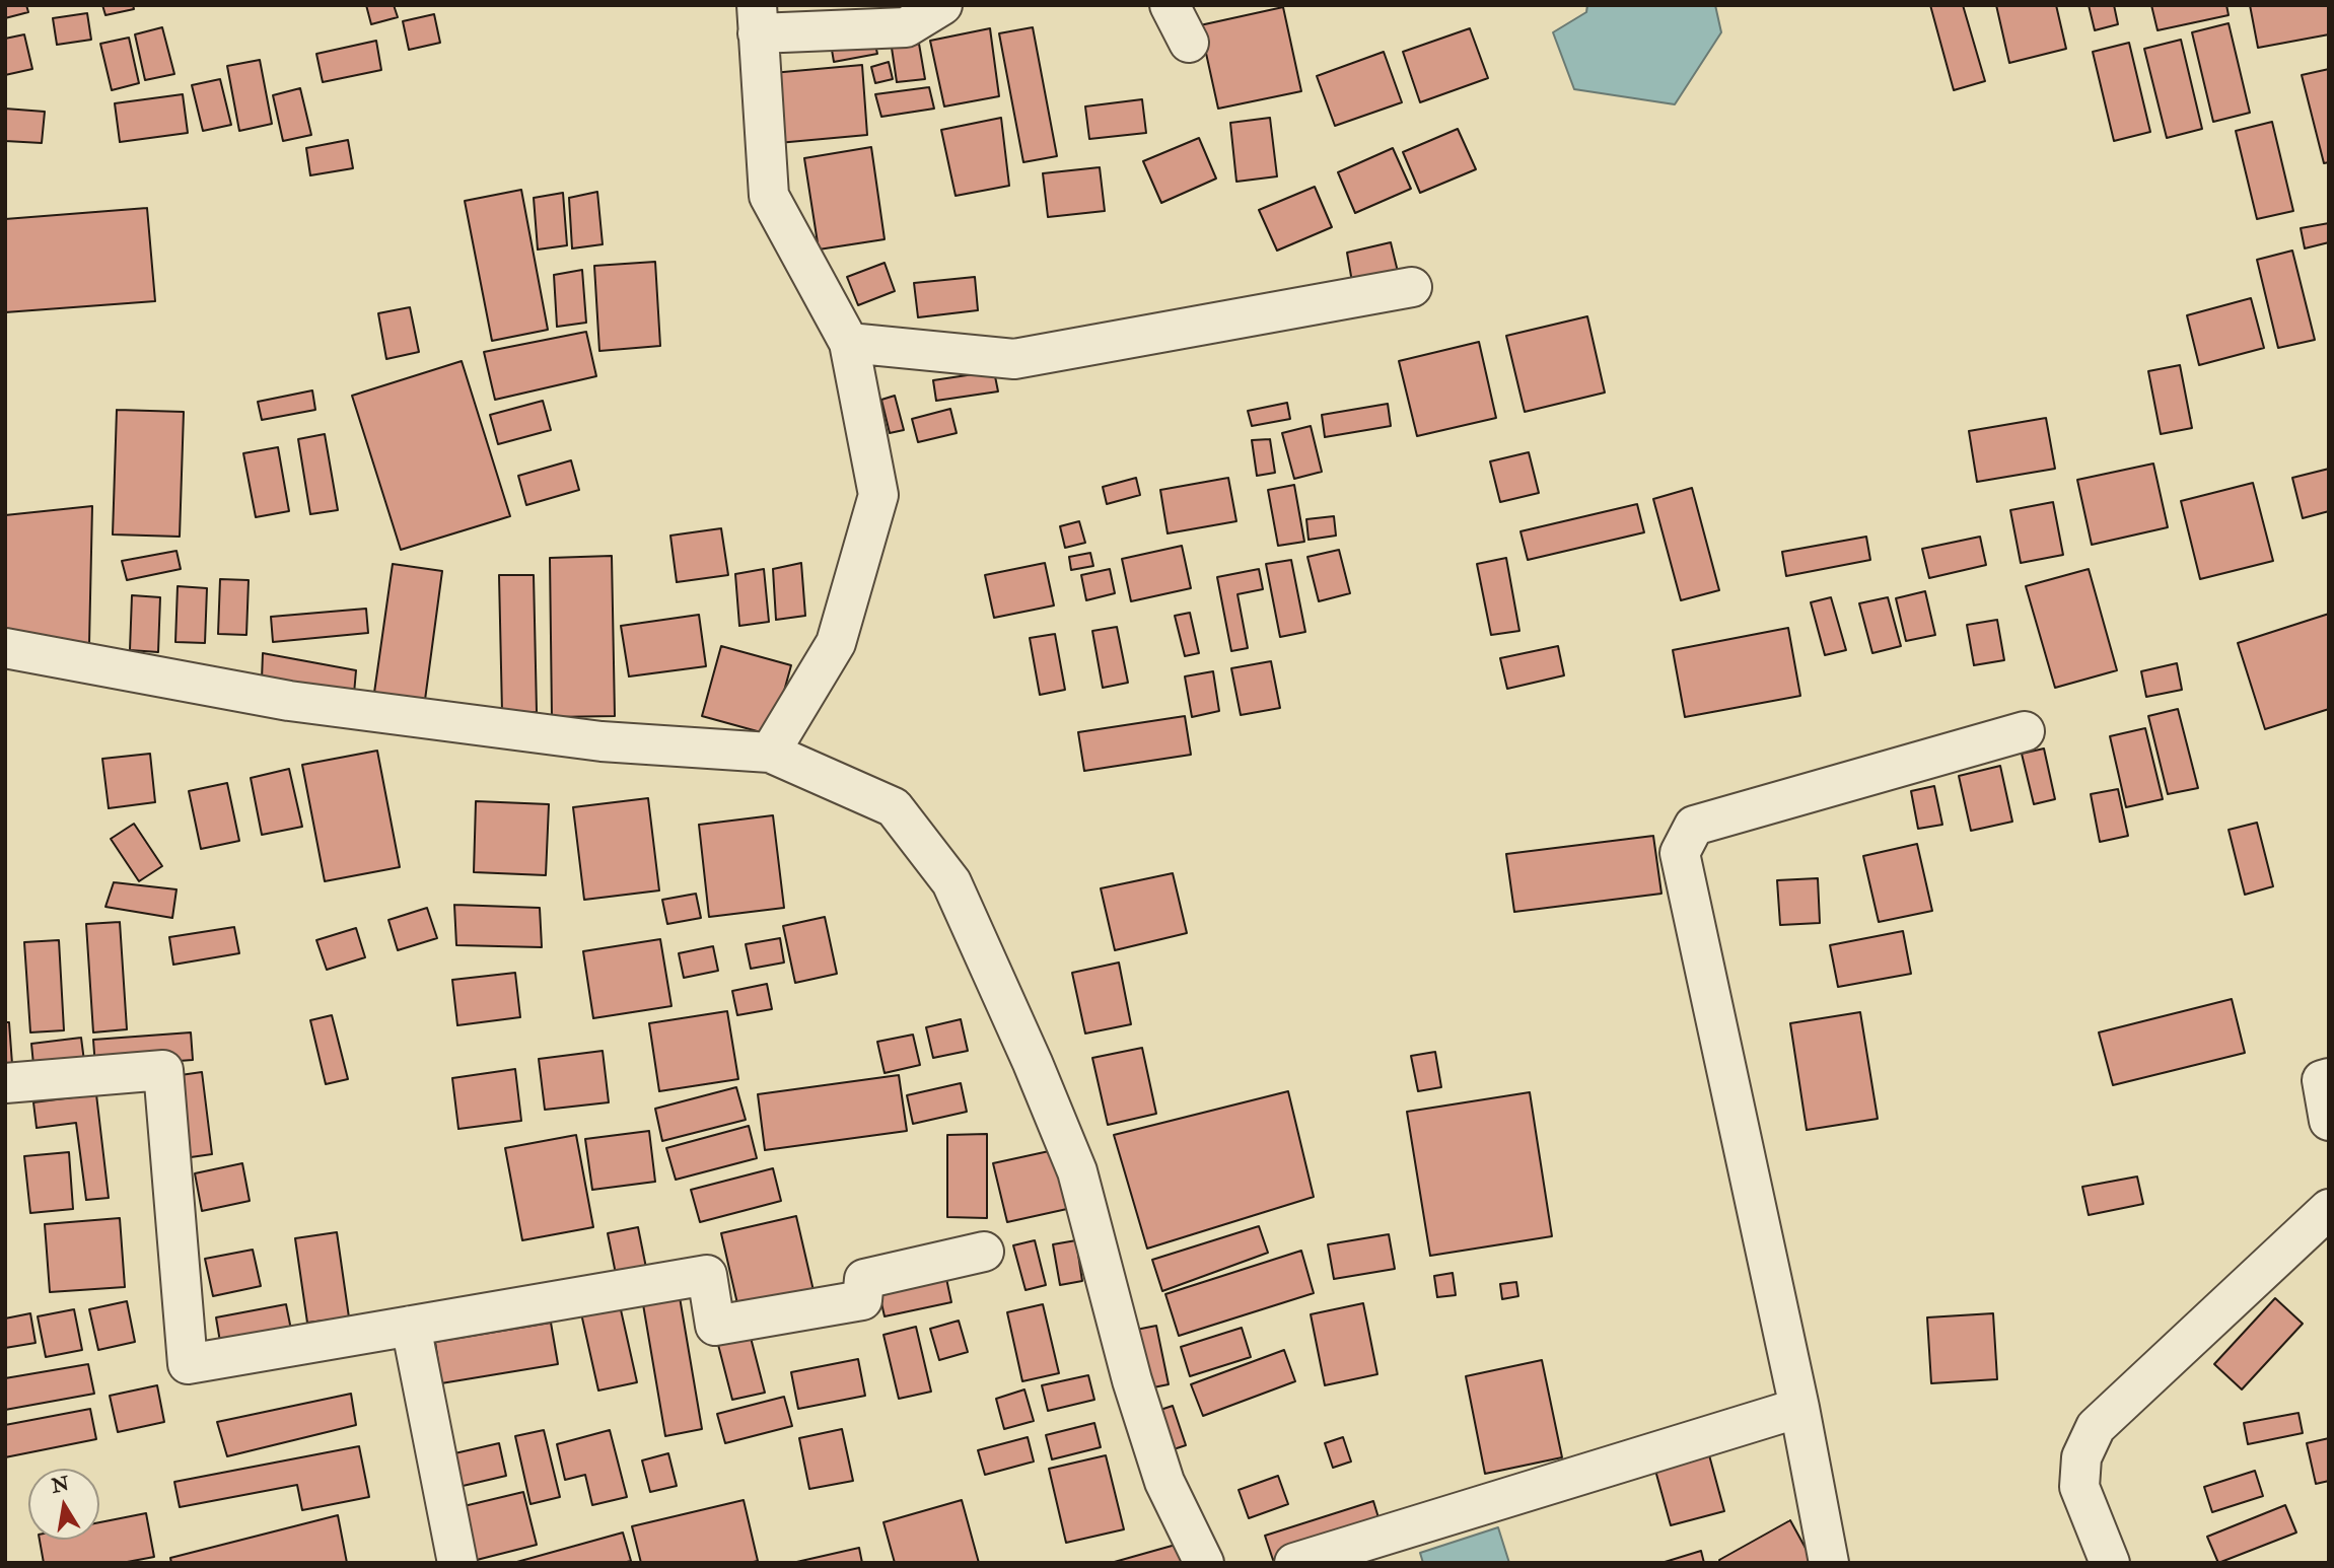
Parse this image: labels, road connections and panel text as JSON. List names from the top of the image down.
{
  "north": "top"
}
